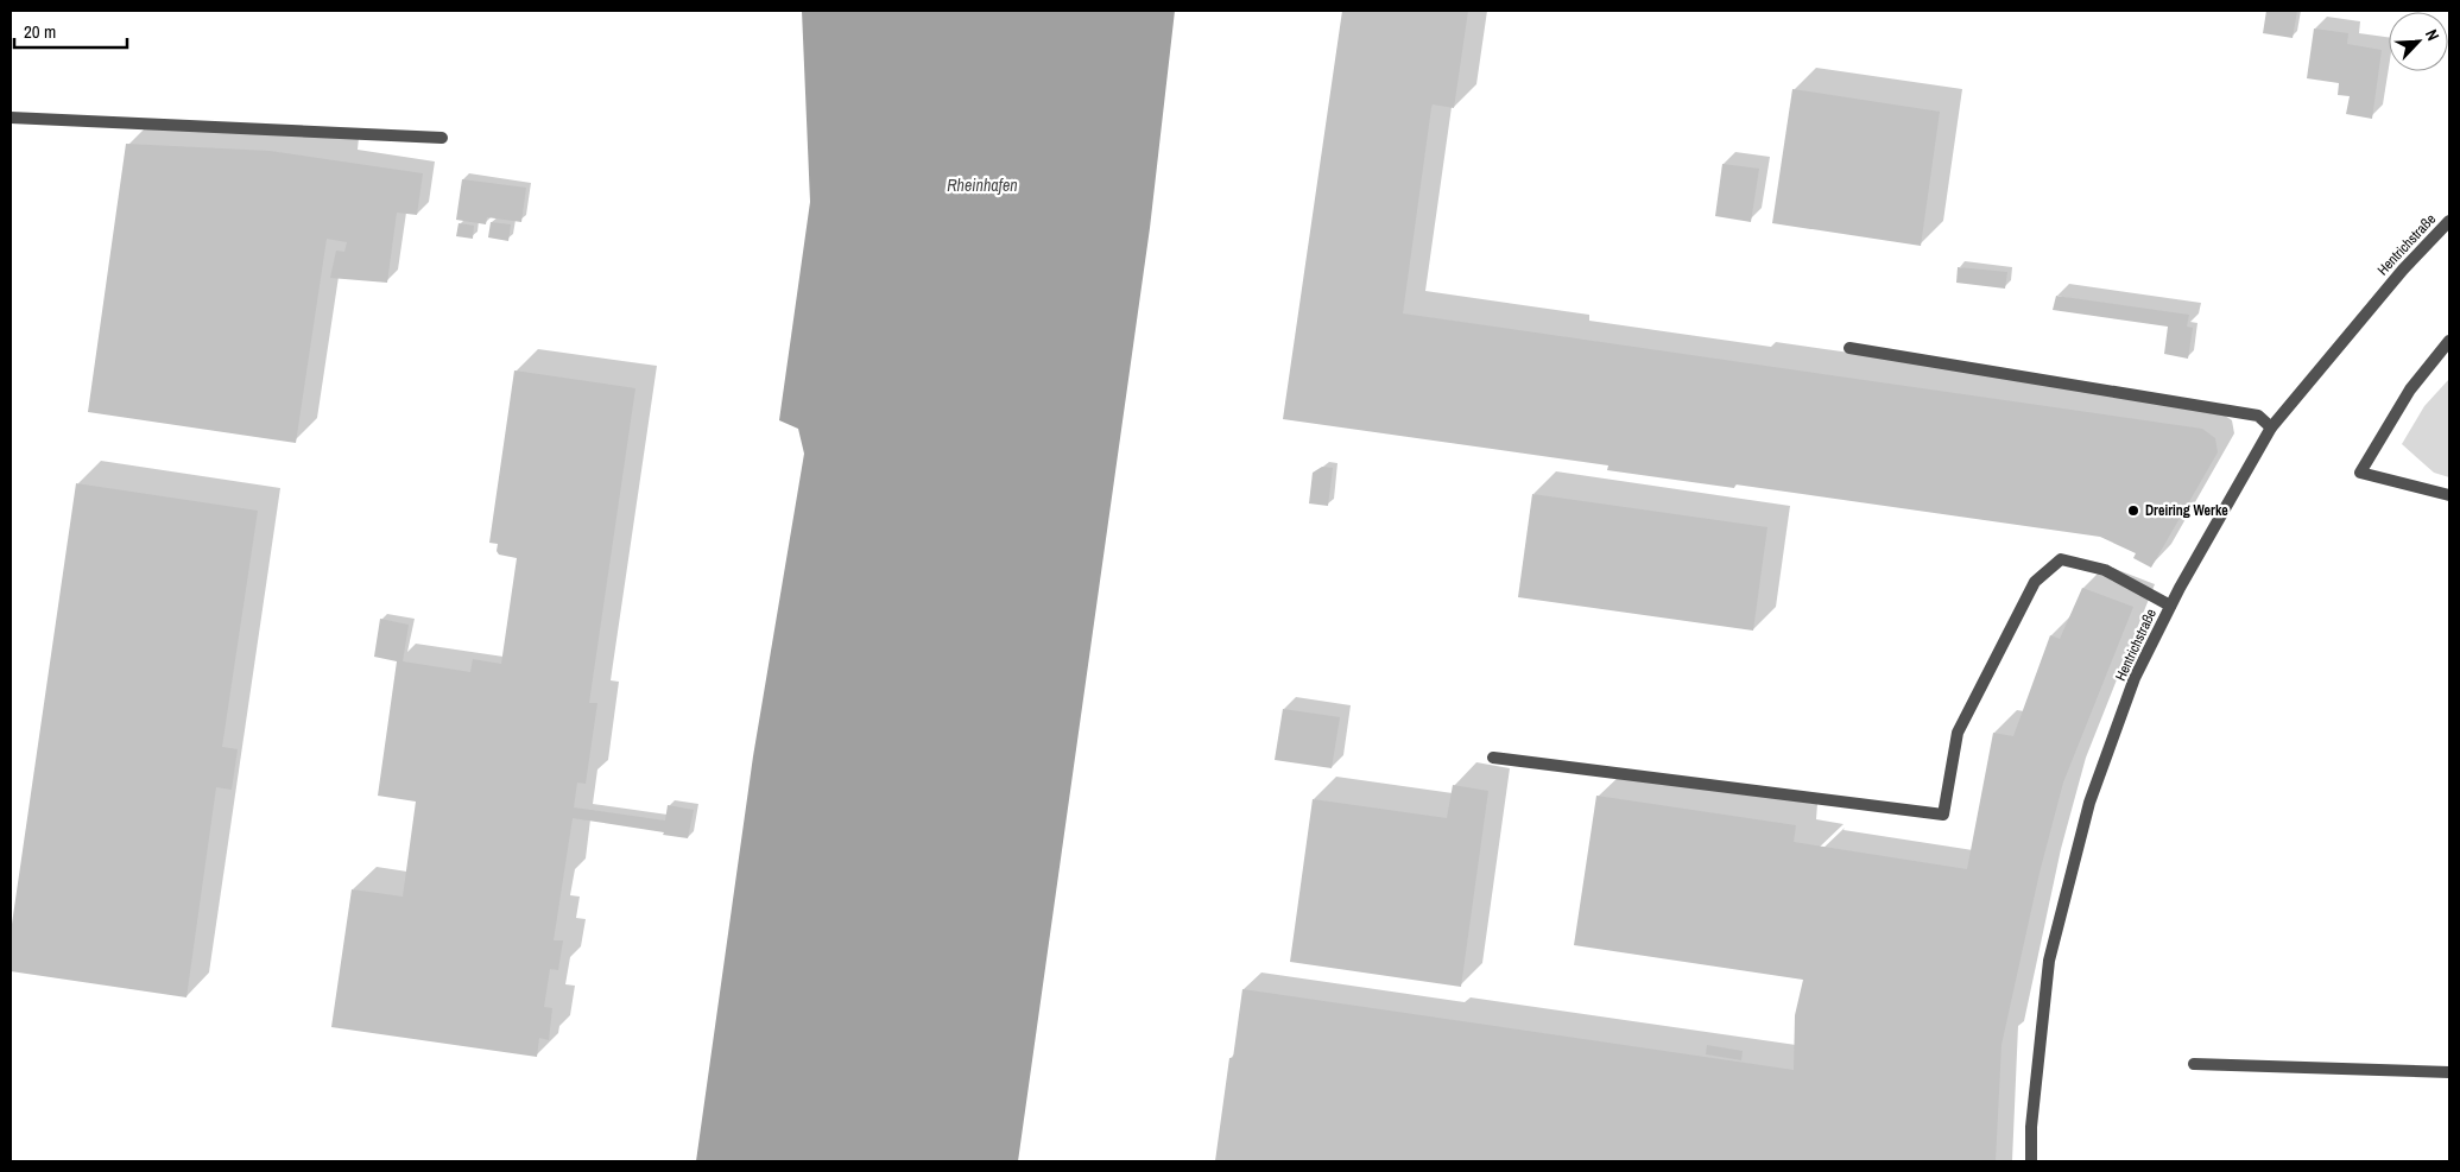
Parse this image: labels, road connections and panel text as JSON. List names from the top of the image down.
{
  "streets": {
    "street": ["Hentrichstraße"]
  },
  "water": ["Rheinhafen"],
  "places": ["Dreiring Werke"],
  "scale_bar": "20 m",
  "north": "top right"
}
